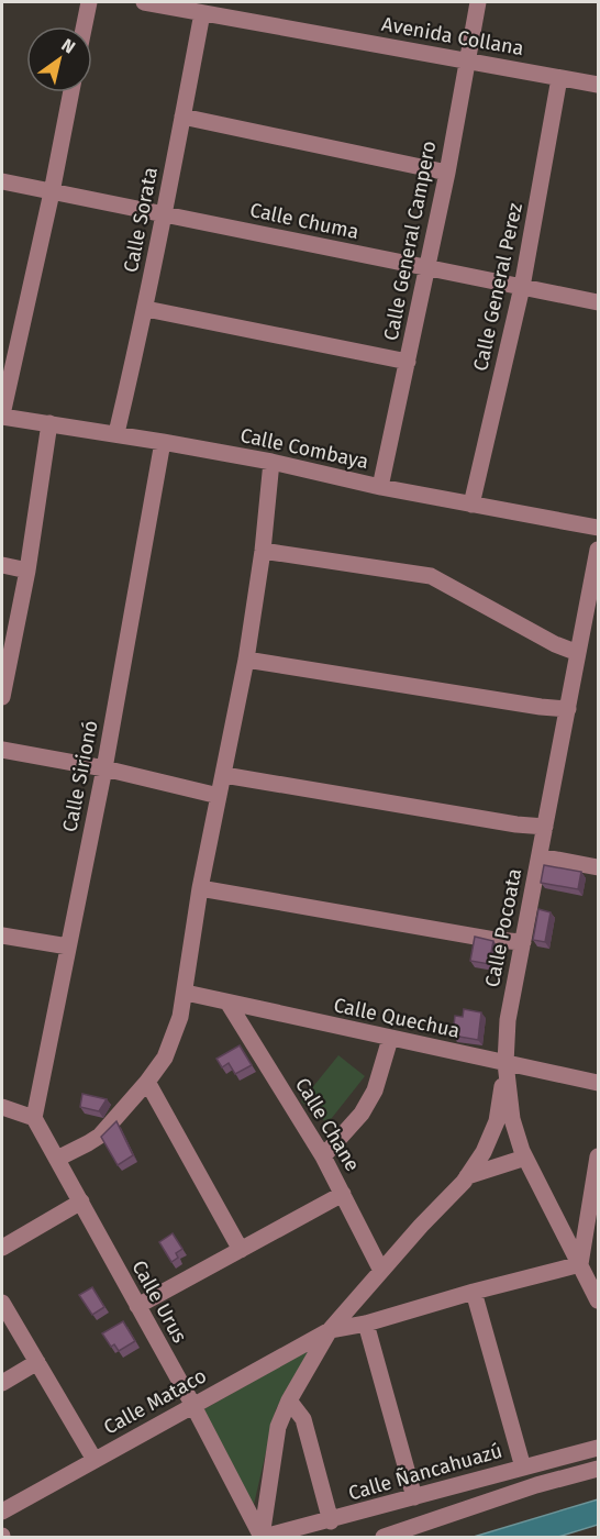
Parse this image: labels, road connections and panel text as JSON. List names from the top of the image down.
{
  "streets": {
    "street": [
      "Avenida Collana",
      "Calle Sorata",
      "Calle Chuma",
      "Calle General Campero",
      "Calle General Perez",
      "Calle Combaya",
      "Calle Sirionó",
      "Calle Pocoata",
      "Calle Quechua",
      "Calle Chane",
      "Calle Urus",
      "Calle Mataco",
      "Calle Ñancahuazú"
    ]
  },
  "crossings": [
    ["Avenida Collana", "Calle Sorata"],
    ["Avenida Collana", "Calle General Campero"],
    ["Avenida Collana", "Calle General Perez"],
    ["Calle Sorata", "Calle Chuma"],
    ["Calle Sorata", "Calle Combaya"],
    ["Calle Chuma", "Calle General Campero"],
    ["Calle Chuma", "Calle General Perez"],
    ["Calle General Campero", "Calle Combaya"],
    ["Calle General Perez", "Calle Combaya"],
    ["Calle Combaya", "Calle Sirionó"],
    ["Calle Sirionó", "Calle Urus"],
    ["Calle Pocoata", "Calle Quechua"],
    ["Calle Quechua", "Calle Chane"],
    ["Calle Urus", "Calle Mataco"],
    ["Calle Urus", "Calle Ñancahuazú"]
  ],
  "north": "top right"
}
